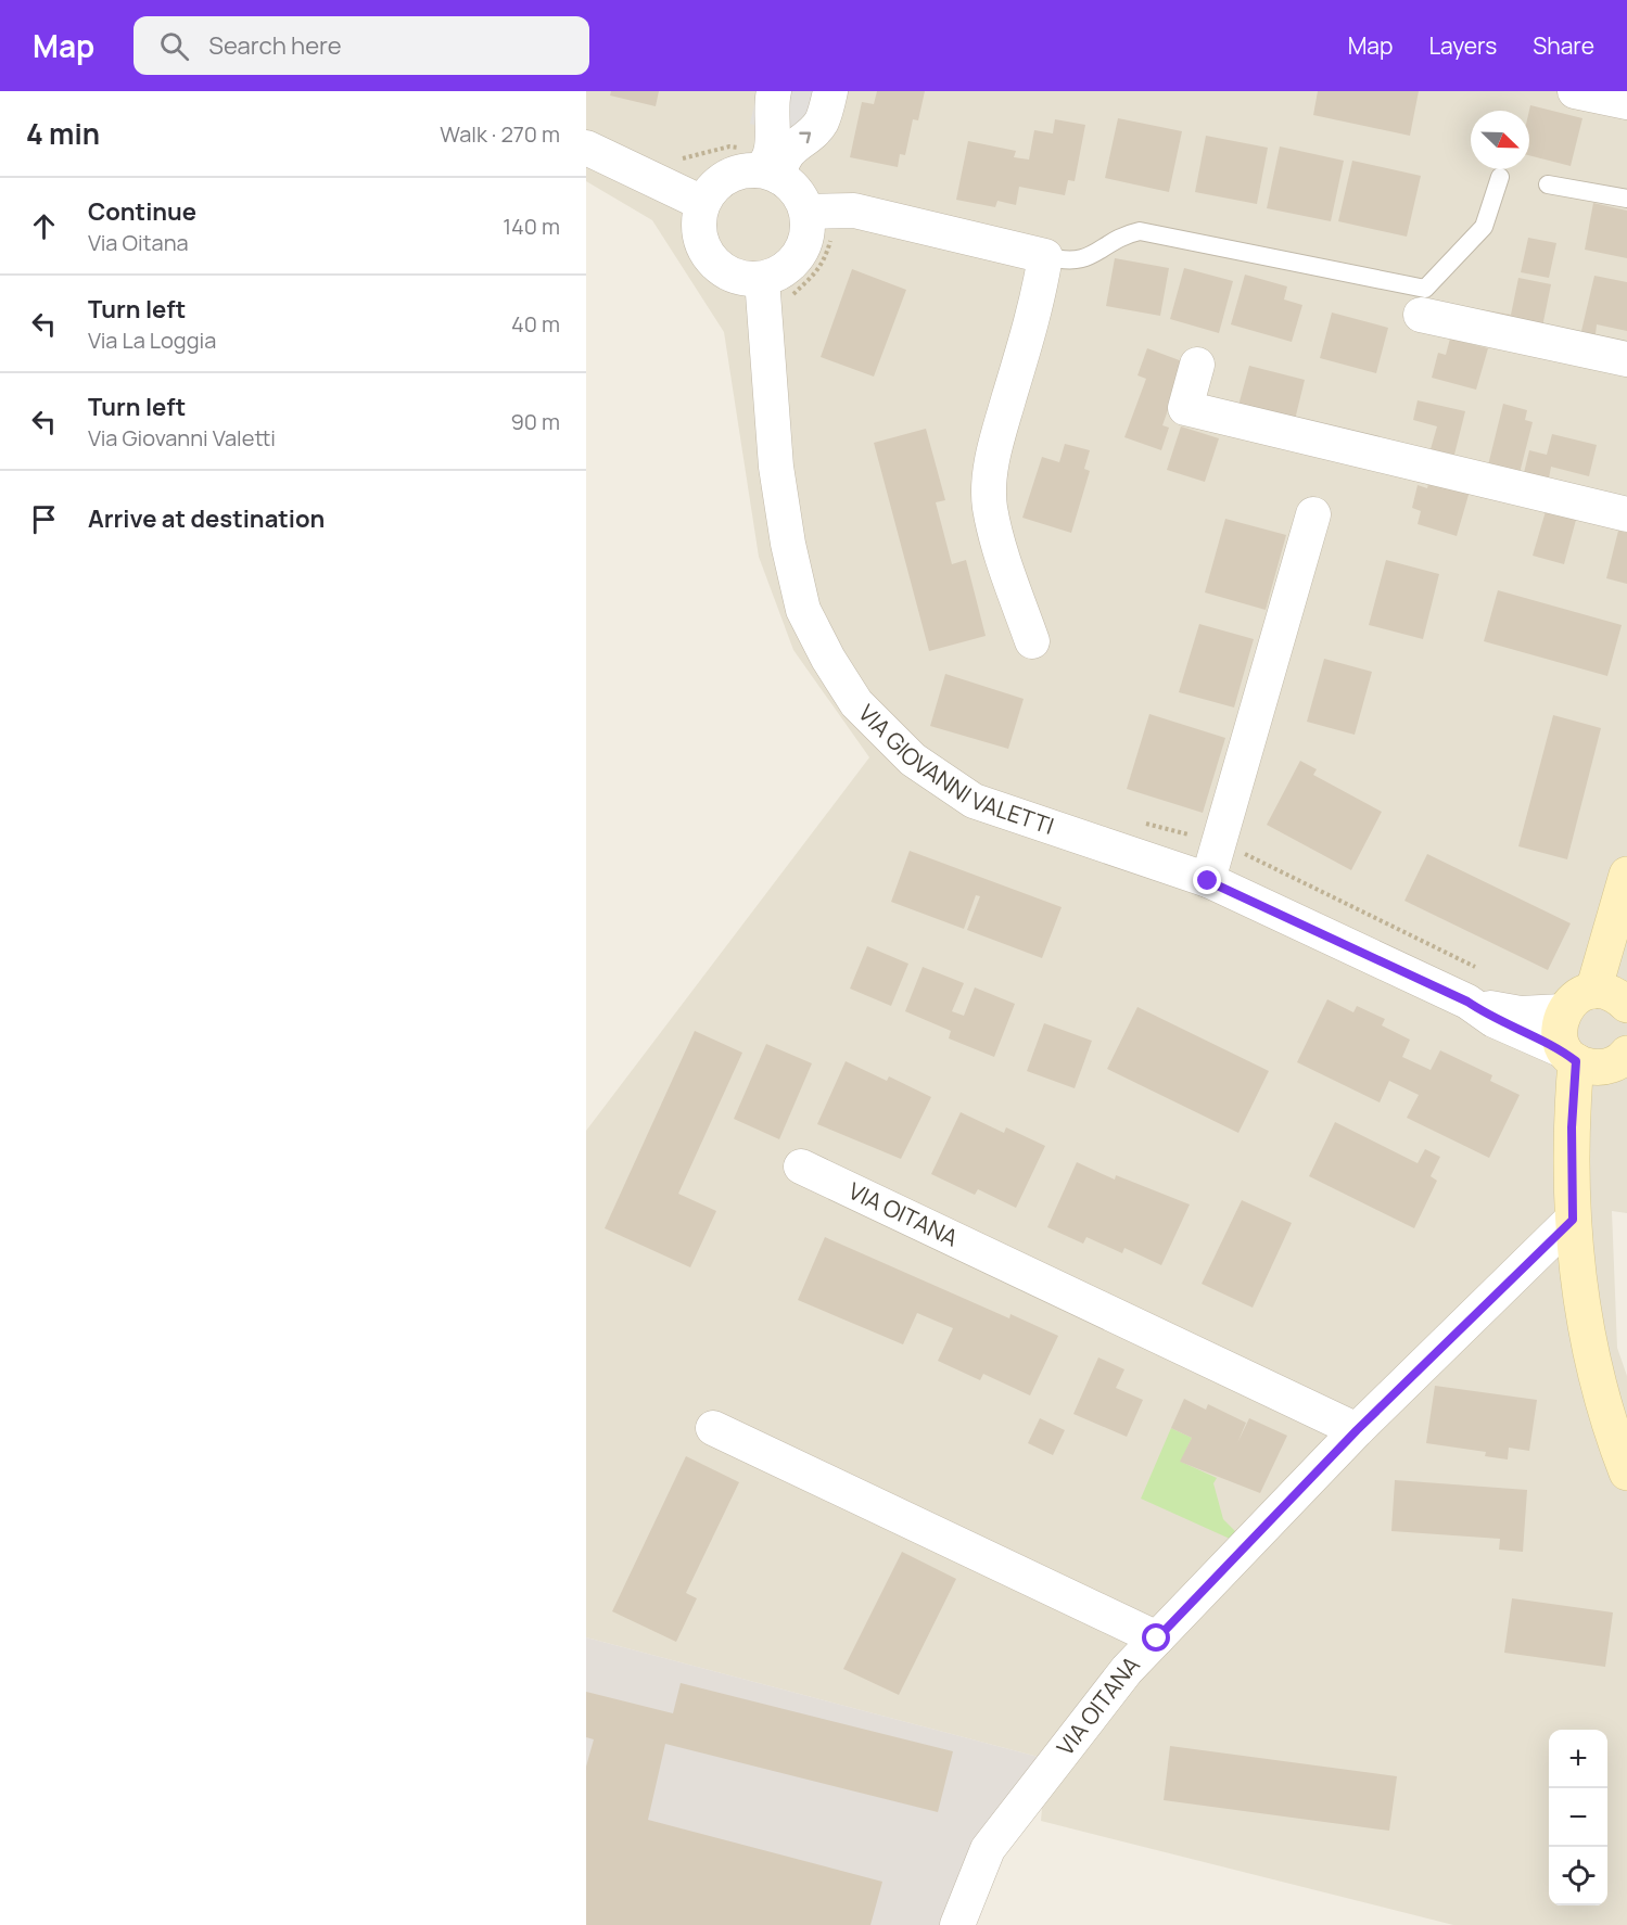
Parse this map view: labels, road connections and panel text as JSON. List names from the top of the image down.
{
  "streets": {
    "street": ["VIA GIOVANNI VALETTI", "VIA OITANA"]
  },
  "north": "bottom right",
  "page": {
    "header": "Map",
    "search": "Search here",
    "nav": ["Map", "Layers", "Share"],
    "heading": ["4 min", "Walk · 270 m"],
    "list": [
      ["Continue", "Via Oitana", "140 m"],
      ["Turn left", "Via La Loggia", "40 m"],
      ["Turn left", "Via Giovanni Valetti", "90 m"],
      "Arrive at destination"
    ],
    "map_buttons": ["+", "−"]
  }
}
